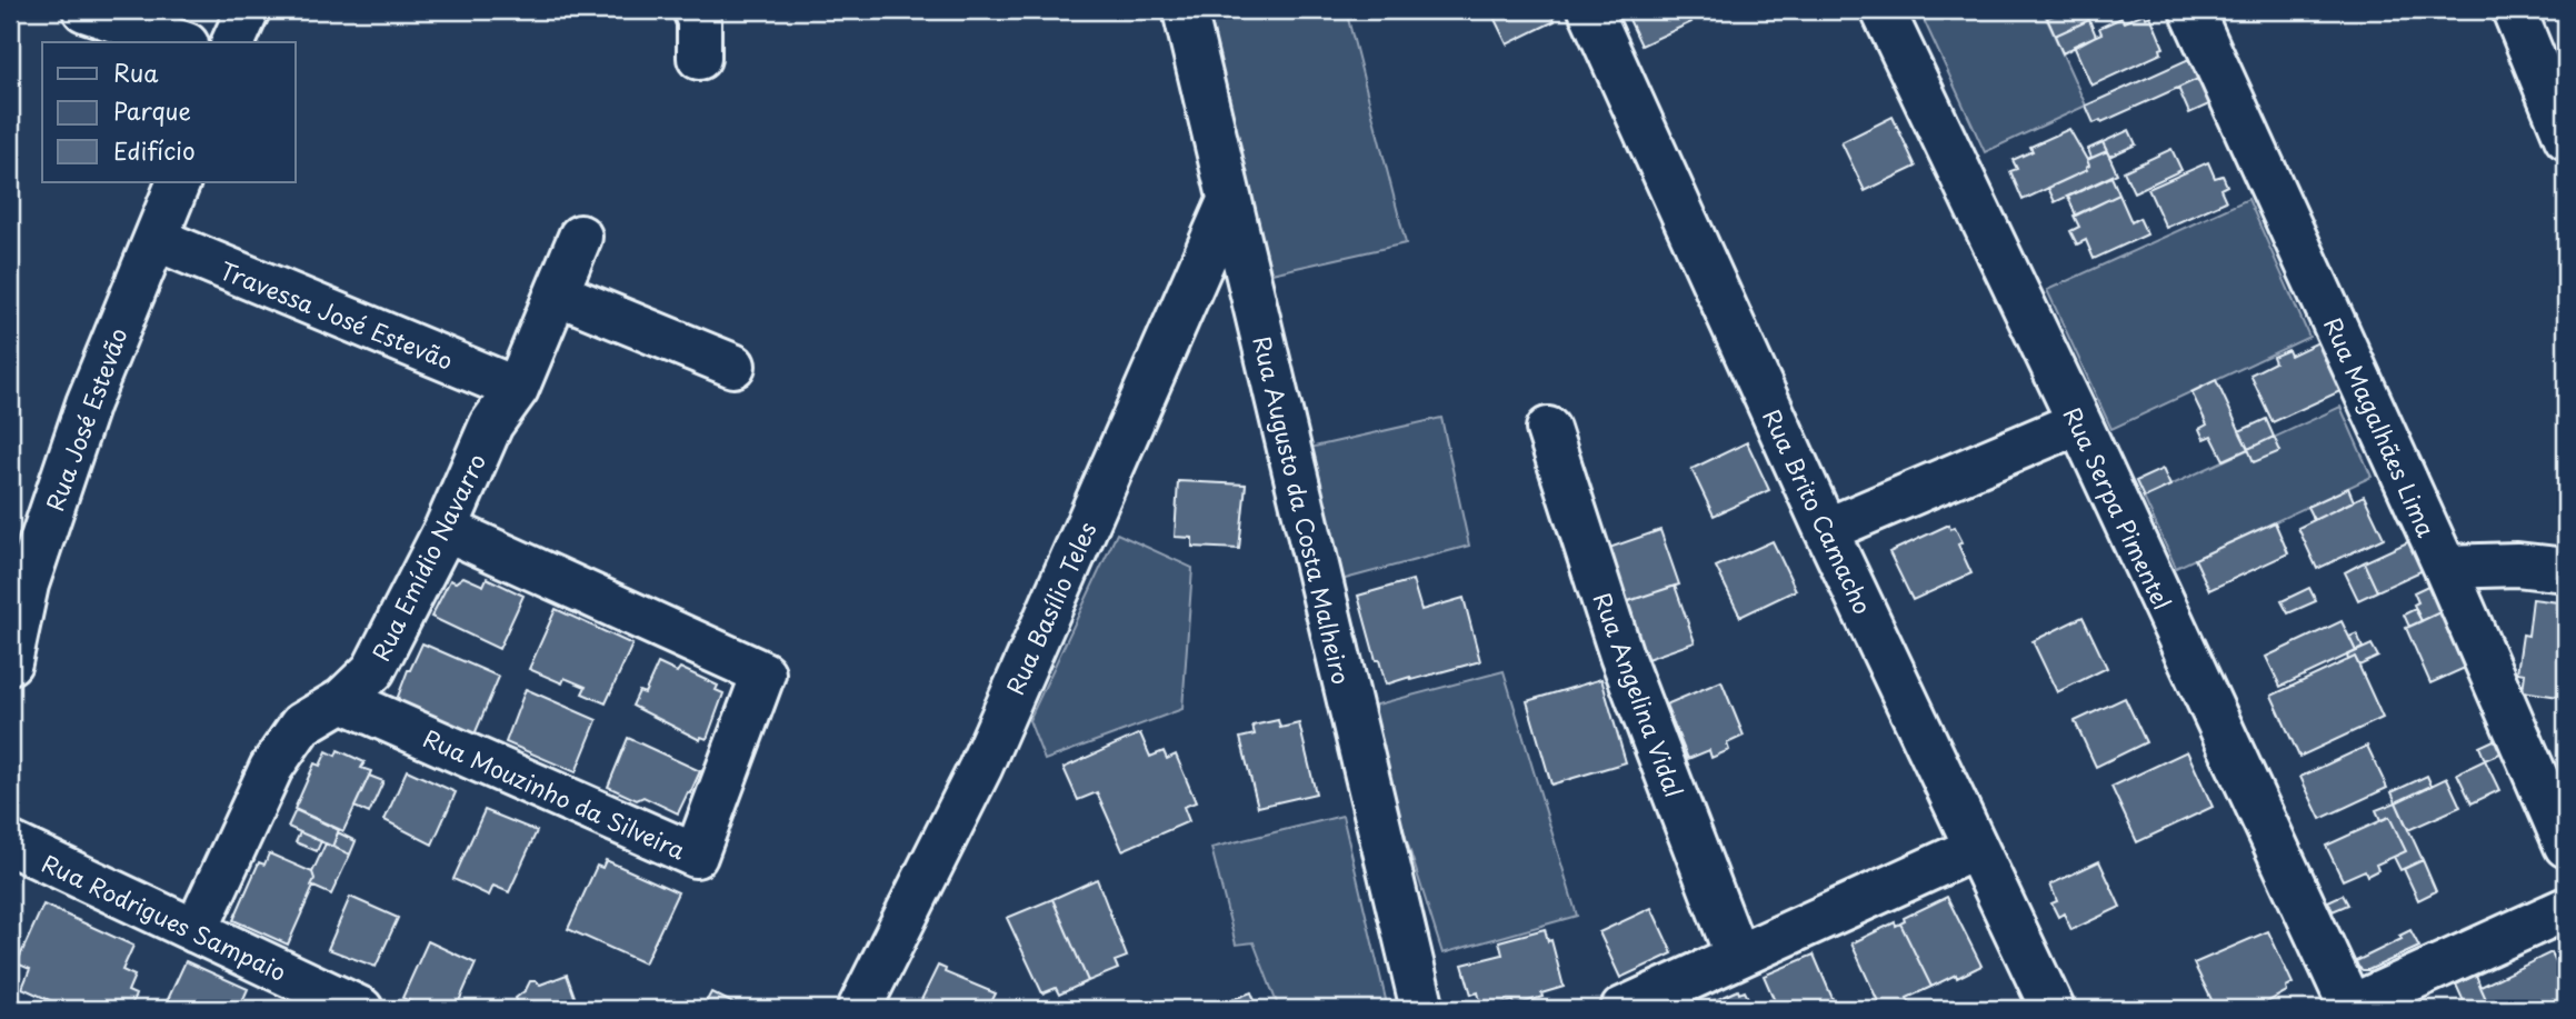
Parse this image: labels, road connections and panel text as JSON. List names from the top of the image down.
{
  "streets": {
    "street": [
      "Travessa José Estevão",
      "Rua José Estevão",
      "Rua Magalhães Lima",
      "Rua Serpa Pimentel",
      "Rua Augusto da Costa Malheiro",
      "Rua Brito Camacho",
      "Rua Emídio Navarro",
      "Rua Basílio Teles",
      "Rua Angelina Vidal",
      "Rua Mouzinho da Silveira",
      "Rua Rodrigues Sampaio"
    ]
  },
  "crossings": [
    ["Travessa José Estevão", "Rua José Estevão"],
    ["Travessa José Estevão", "Rua Emídio Navarro"],
    ["Rua Augusto da Costa Malheiro", "Rua Basílio Teles"],
    ["Rua Emídio Navarro", "Rua Mouzinho da Silveira"],
    ["Rua Emídio Navarro", "Rua Rodrigues Sampaio"]
  ],
  "legend": ["Rua", "Parque", "Edifício"]
}
